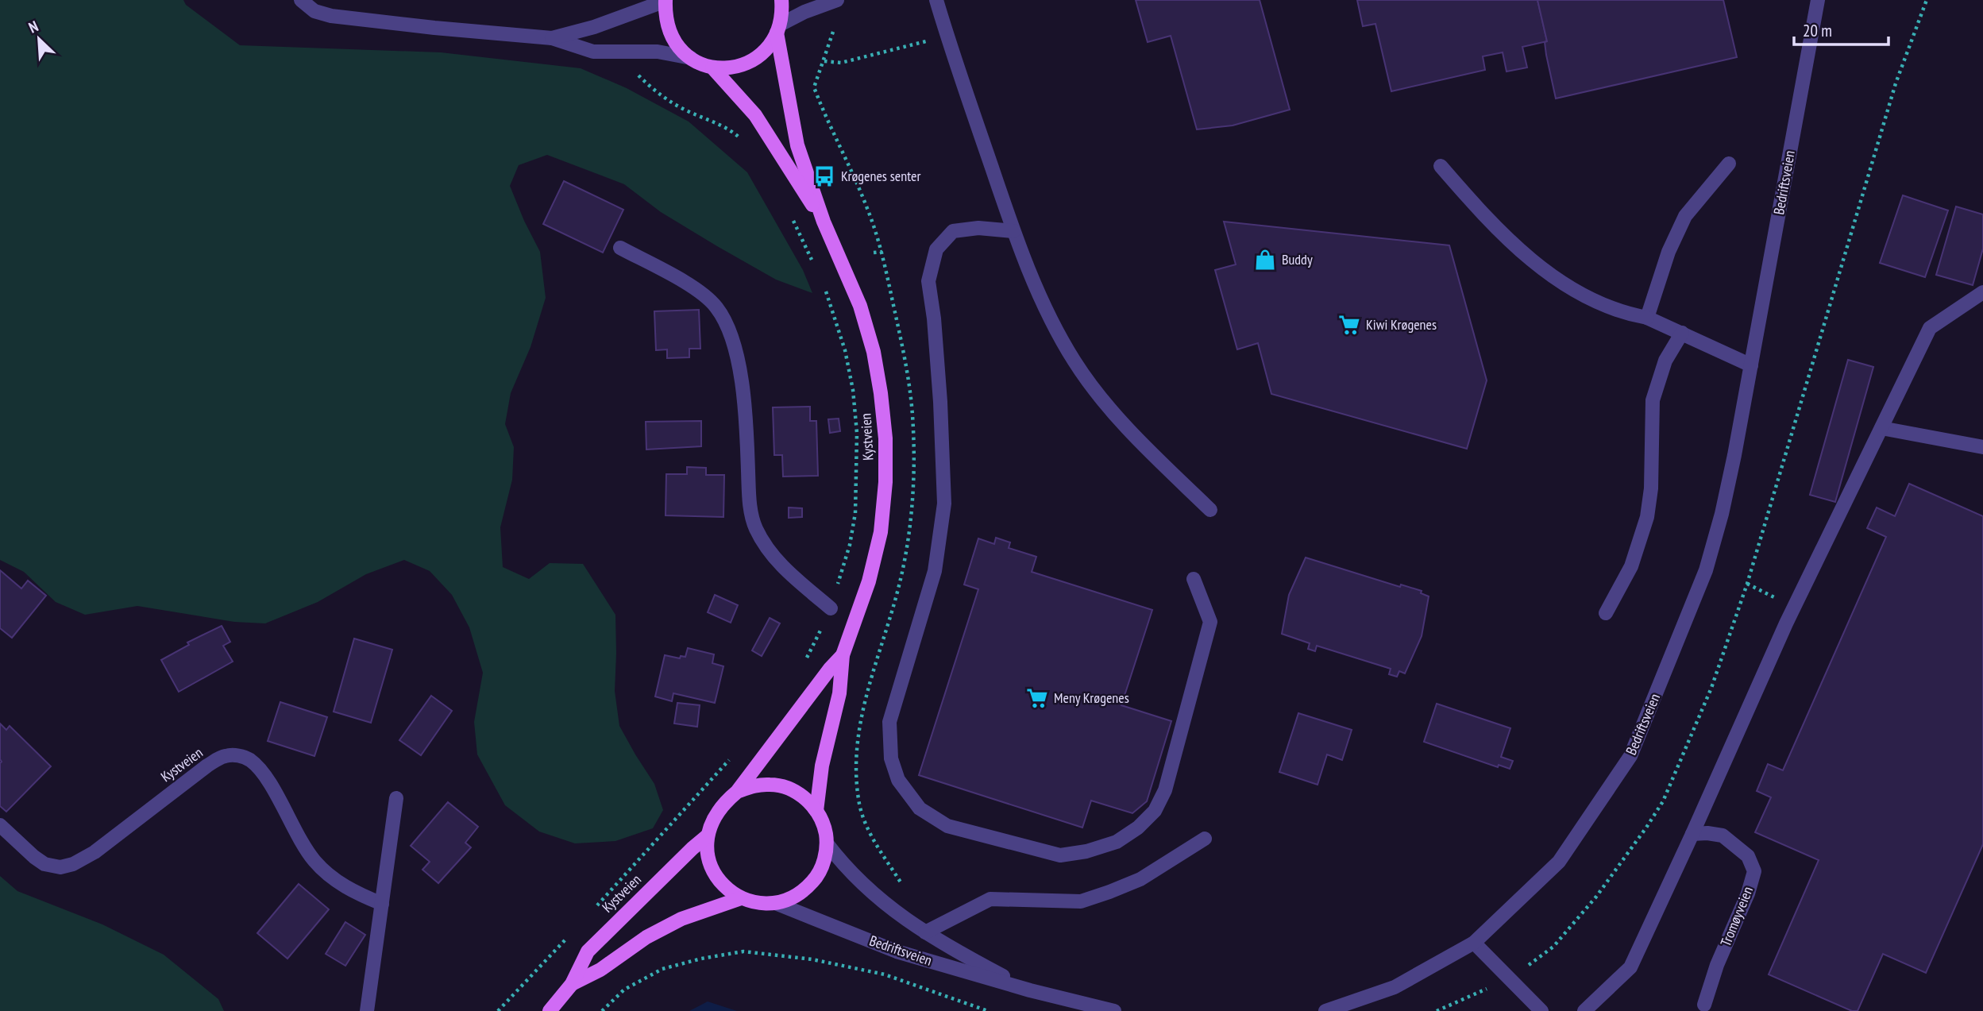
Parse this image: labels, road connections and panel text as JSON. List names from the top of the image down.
{
  "streets": {
    "main road": ["Kystveien"],
    "street": ["Bedriftsveien", "Tromøyveien"]
  },
  "crossings": [
    ["Bedriftsveien", "Kystveien"]
  ],
  "places": {
    "bus stop": ["Krøgenes senter"],
    "shop": ["Buddy"],
    "supermarket": ["Kiwi Krøgenes", "Meny Krøgenes"]
  },
  "scale_bar": "20 m",
  "north": "top left"
}
